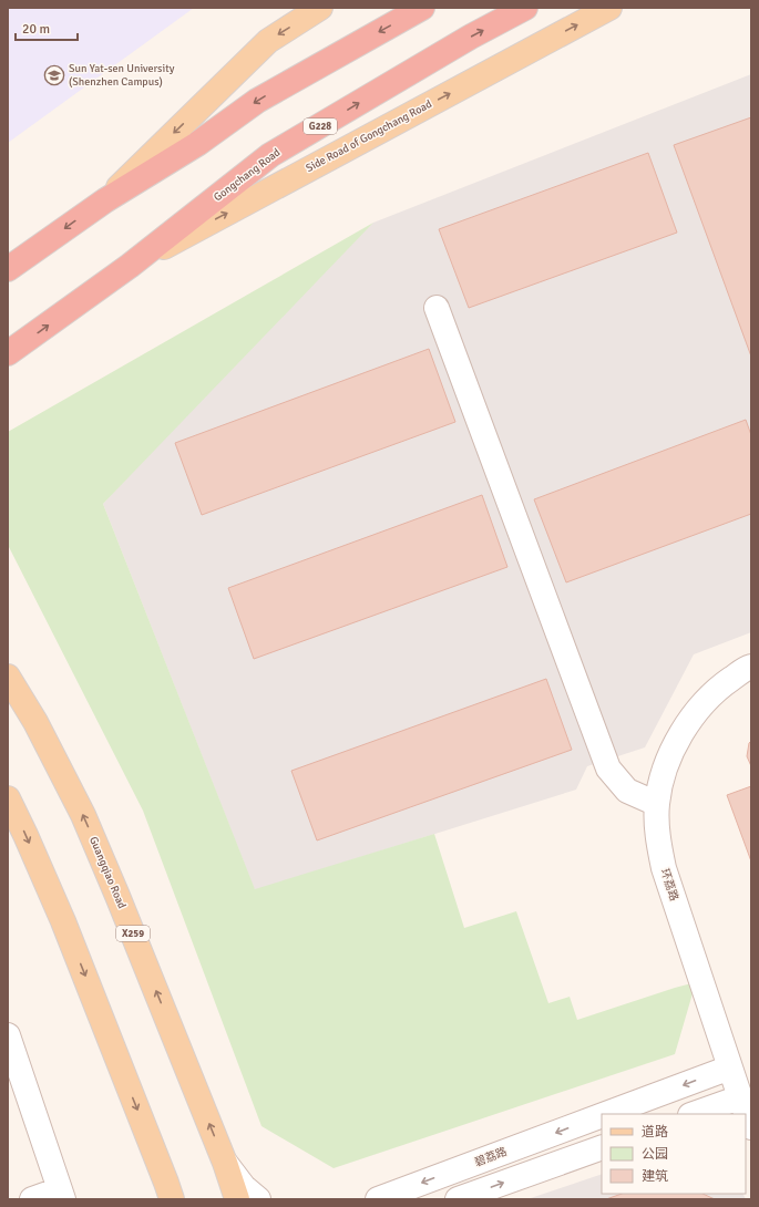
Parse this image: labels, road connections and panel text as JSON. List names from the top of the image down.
{
  "streets": {
    "highway": ["G228", "Gongchang Road"],
    "main road": ["Side Road of Gongchang Road", "Guangqiao Road", "X259"],
    "street": ["环荔路", "碧荔路"]
  },
  "crossings": [
    ["Side Road of Gongchang Road", "Gongchang Road"],
    ["环荔路", "碧荔路"]
  ],
  "places": {
    "school or university": ["Sun Yat-sen University (Shenzhen Campus)"]
  },
  "legend": ["道路", "公园", "建筑"],
  "scale_bar": "20 m"
}
